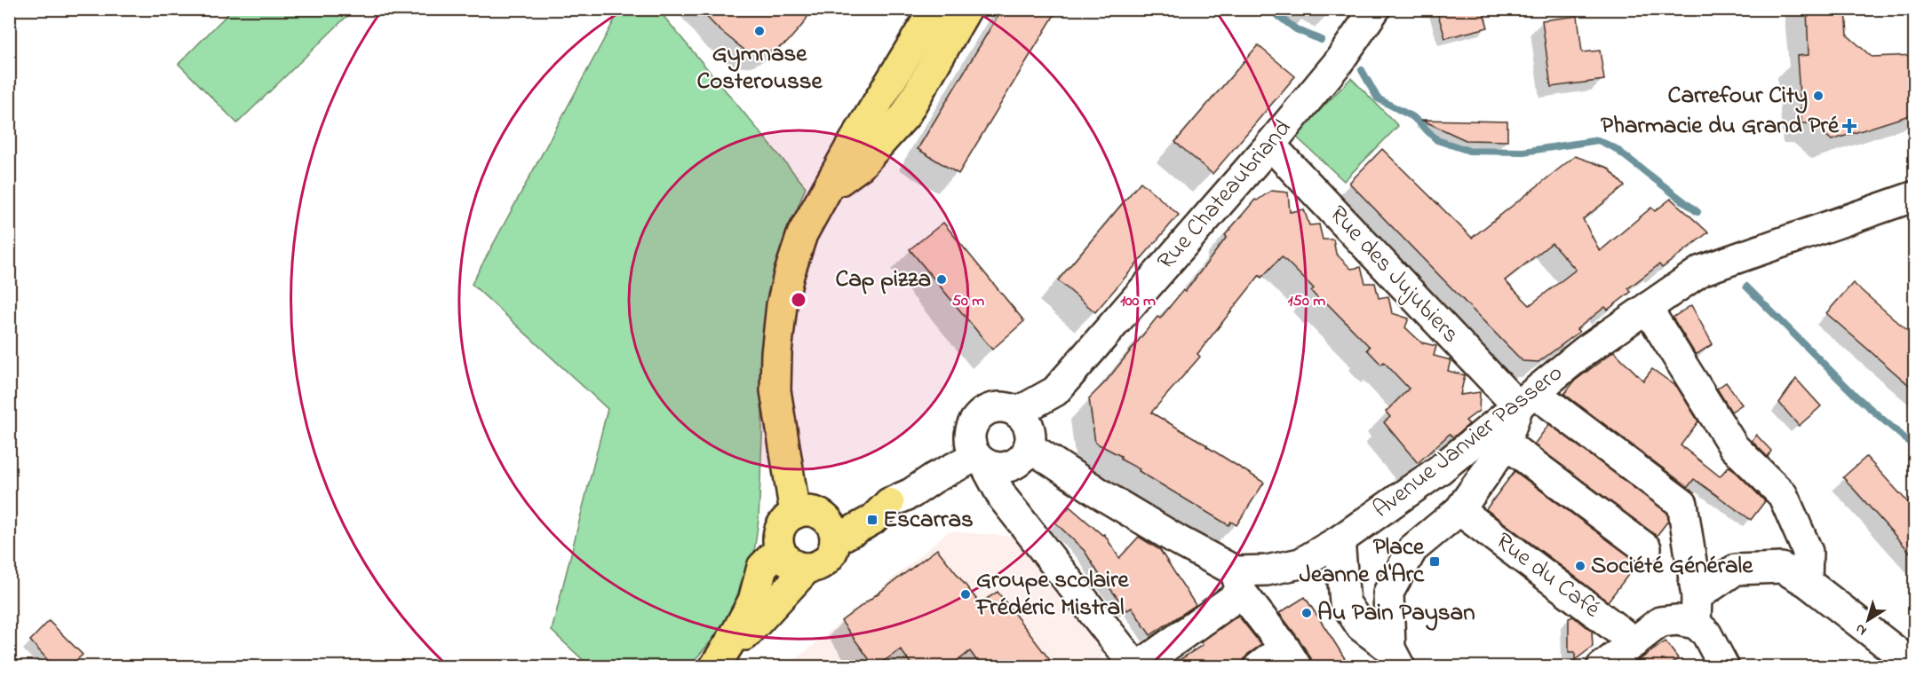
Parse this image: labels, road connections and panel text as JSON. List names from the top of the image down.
{
  "streets": {
    "street": [
      "Rue Chateaubriand",
      "Rue des Jujubiers",
      "Avenue Janvier Passero",
      "Rue du Café"
    ]
  },
  "crossings": [
    ["Rue Chateaubriand", "Rue des Jujubiers"],
    ["Rue Chateaubriand", "Avenue Janvier Passero"],
    ["Rue des Jujubiers", "Avenue Janvier Passero"]
  ],
  "places": {
    "other": [
      "Gymnase Costerousse",
      "Carrefour City",
      "Cap pizza",
      "Société Générale",
      "Groupe scolaire Frédéric Mistral",
      "Au Pain Paysan"
    ],
    "health": ["Pharmacie du Grand Pré"],
    "transit": ["Escarras", "Place Jeanne d'Arc"]
  },
  "north": "bottom left",
  "rings": ["50 m", "100 m", "150 m"]
}
